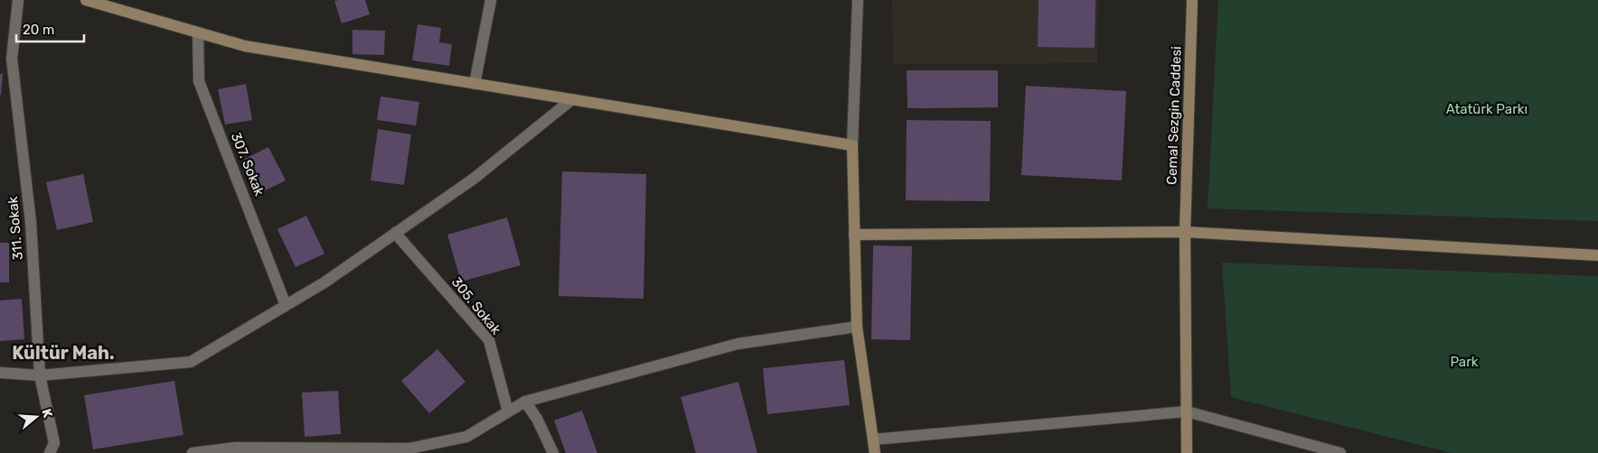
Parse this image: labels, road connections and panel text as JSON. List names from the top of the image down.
{
  "streets": {
    "street": [
      "Cemal Sezgin Caddesi",
      "307. Sokak",
      "311. Sokak",
      "305. Sokak"
    ]
  },
  "districts": ["Kültür Mah."],
  "parks": ["Atatürk Parkı", "Park"],
  "scale_bar": "20 m",
  "north": "right"
}
